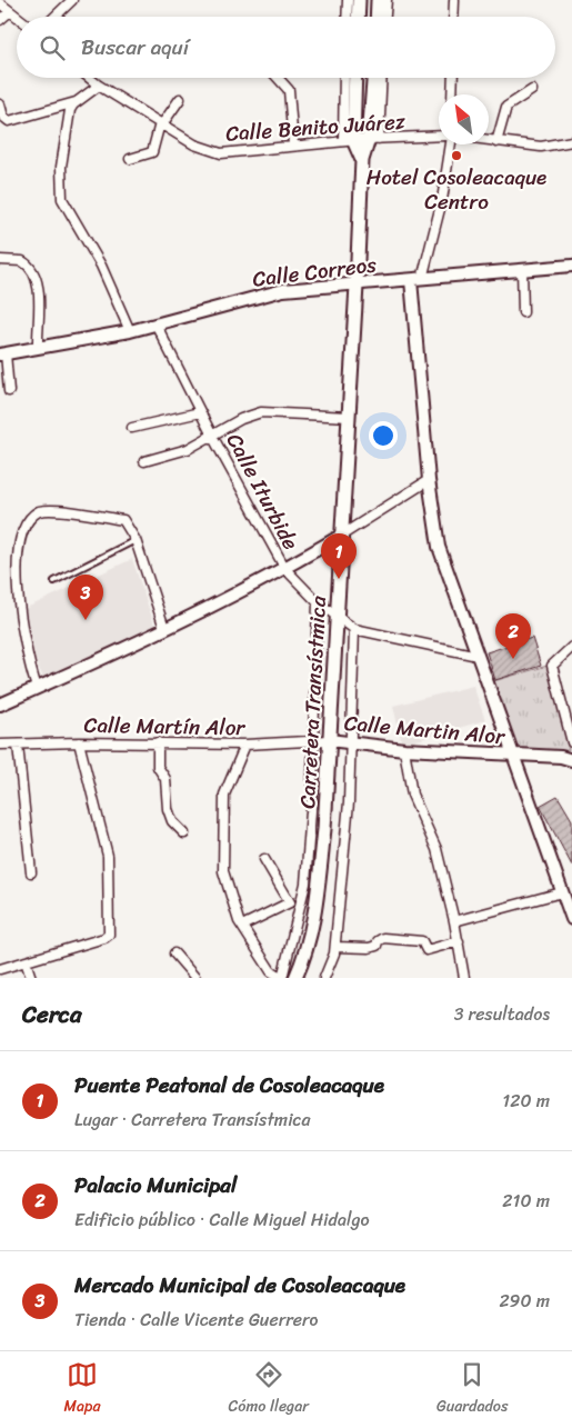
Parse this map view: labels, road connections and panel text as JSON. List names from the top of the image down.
{
  "streets": {
    "main road": ["Calle Correos", "Carretera Transístmica", "Calle Martin Alor"],
    "street": ["Calle Benito Juárez", "Calle Iturbide", "Calle Martín Alor"]
  },
  "crossings": [
    ["Calle Benito Juárez", "Carretera Transístmica"],
    ["Calle Correos", "Calle Iturbide"],
    ["Calle Correos", "Carretera Transístmica"],
    ["Calle Iturbide", "Carretera Transístmica"],
    ["Carretera Transístmica", "Calle Martín Alor"],
    ["Carretera Transístmica", "Calle Martin Alor"],
    ["Calle Martín Alor", "Calle Martin Alor"]
  ],
  "places": ["Hotel Cosoleacaque Centro"],
  "north": "top left",
  "page": {
    "search": "Buscar aquí",
    "pins": ["1", "3", "2"],
    "heading": ["Cerca", "3 resultados"],
    "list": [
      {
        "mark": "1",
        "name": "Puente Peatonal de Cosoleacaque",
        "note": "Lugar · Carretera Transístmica",
        "value": "120 m"
      },
      {
        "mark": "2",
        "name": "Palacio Municipal",
        "note": "Edificio público · Calle Miguel Hidalgo",
        "value": "210 m"
      },
      {
        "mark": "3",
        "name": "Mercado Municipal de Cosoleacaque",
        "note": "Tienda · Calle Vicente Guerrero",
        "value": "290 m"
      }
    ],
    "nav": ["Mapa", "Cómo llegar", "Guardados"]
  }
}
